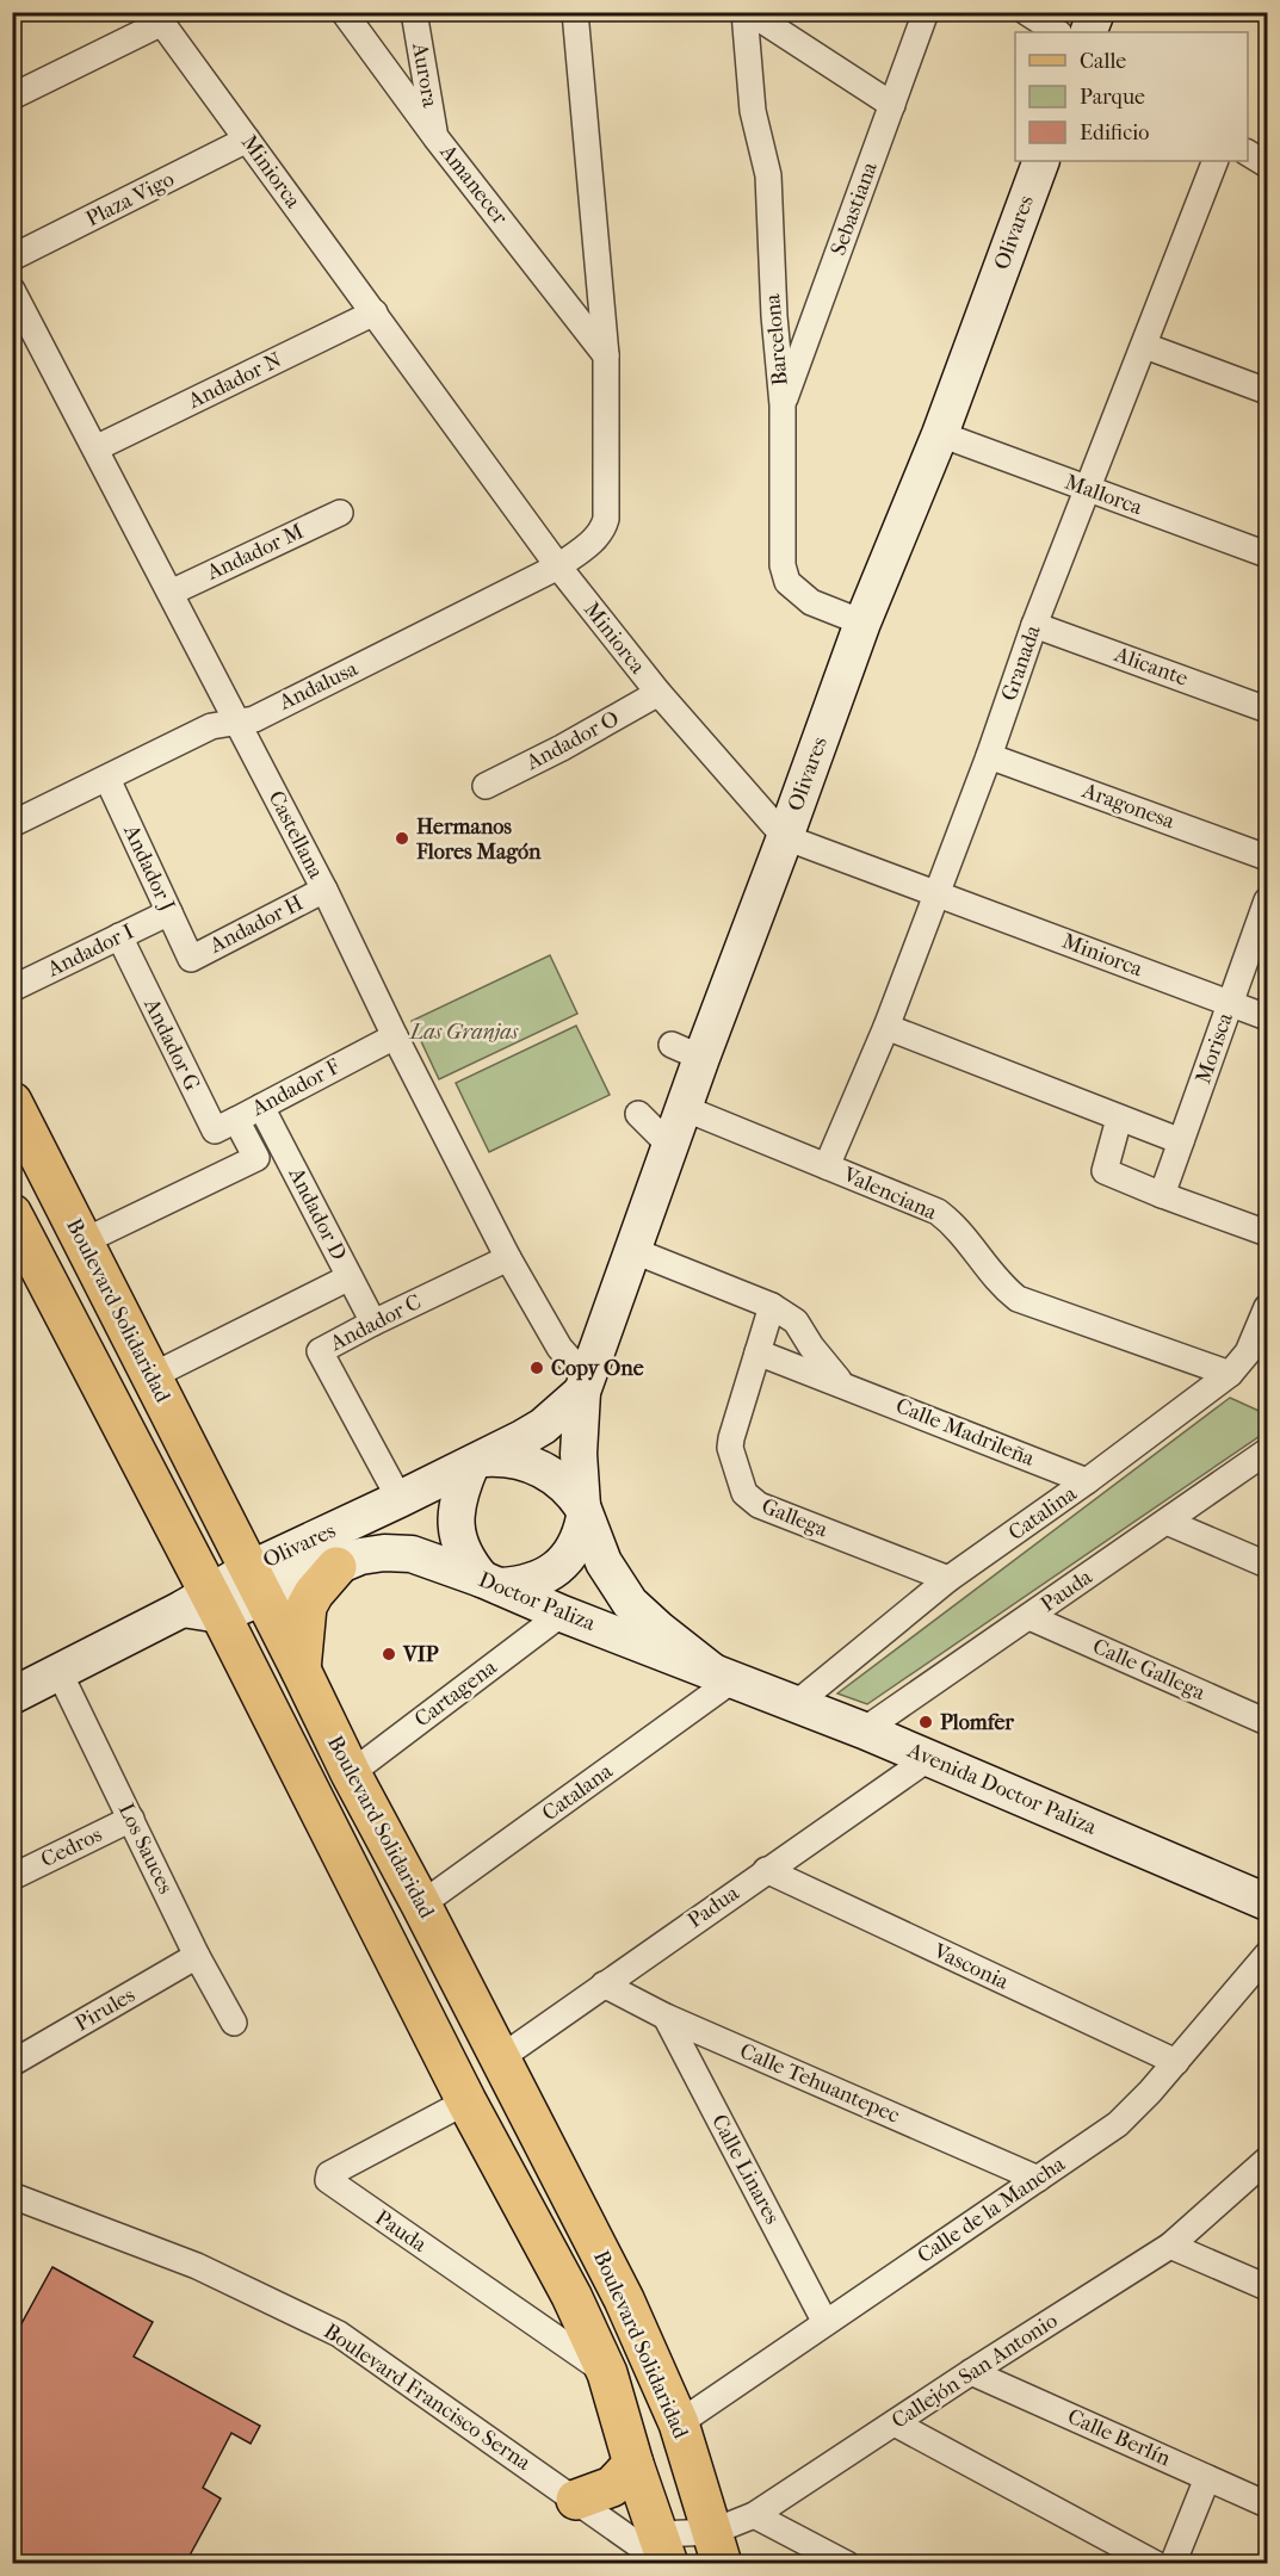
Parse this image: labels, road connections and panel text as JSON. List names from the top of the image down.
{
  "streets": {
    "main road": [
      "Olivares",
      "Boulevard Solidaridad",
      "Doctor Paliza",
      "Avenida Doctor Paliza"
    ],
    "street": [
      "Aurora",
      "Miniorca",
      "Amanecer",
      "Plaza Vigo",
      "Sebastiana",
      "Barcelona",
      "Andador N",
      "Mallorca",
      "Andador M",
      "Granada",
      "Alicante",
      "Andalusa",
      "Andador O",
      "Aragonesa",
      "Castellana",
      "Andador J",
      "Andador H",
      "Andador I",
      "Andador G",
      "Morisca",
      "Andador F",
      "Valenciana",
      "Andador D",
      "Andador C",
      "Calle Madrileña",
      "Catalina",
      "Gallega",
      "Pauda",
      "Calle Gallega",
      "Cartagena",
      "Catalana",
      "Cedros",
      "Los Sauces",
      "Padua",
      "Vasconia",
      "Pirules",
      "Calle Tehuantepec",
      "Calle Linares",
      "Calle de la Mancha",
      "Callejón San Antonio",
      "Boulevard Francisco Serna",
      "Calle Berlín"
    ]
  },
  "crossings": [
    ["Aurora", "Amanecer"],
    ["Miniorca", "Plaza Vigo"],
    ["Miniorca", "Olivares"],
    ["Miniorca", "Andador N"],
    ["Miniorca", "Granada"],
    ["Miniorca", "Andalusa"],
    ["Miniorca", "Andador O"],
    ["Miniorca", "Morisca"],
    ["Amanecer", "Andalusa"],
    ["Sebastiana", "Barcelona"],
    ["Olivares", "Barcelona"],
    ["Olivares", "Mallorca"],
    ["Olivares", "Castellana"],
    ["Olivares", "Valenciana"],
    ["Olivares", "Boulevard Solidaridad"],
    ["Olivares", "Andador C"],
    ["Olivares", "Doctor Paliza"],
    ["Olivares", "Avenida Doctor Paliza"],
    ["Olivares", "Catalana"],
    ["Olivares", "Los Sauces"],
    ["Andador N", "Castellana"],
    ["Mallorca", "Granada"],
    ["Andador M", "Castellana"],
    ["Granada", "Alicante"],
    ["Granada", "Aragonesa"],
    ["Granada", "Valenciana"],
    ["Andalusa", "Castellana"],
    ["Andalusa", "Andador J"],
    ["Castellana", "Andador H"],
    ["Castellana", "Andador F"],
    ["Castellana", "Andador C"],
    ["Andador J", "Andador H"],
    ["Andador J", "Andador I"],
    ["Andador I", "Andador G"],
    ["Andador G", "Andador F"],
    ["Andador F", "Andador D"],
    ["Andador F", "Boulevard Solidaridad"],
    ["Valenciana", "Catalina"],
    ["Andador D", "Andador C"],
    ["Boulevard Solidaridad", "Pauda"],
    ["Boulevard Solidaridad", "Doctor Paliza"],
    ["Boulevard Solidaridad", "Cartagena"],
    ["Boulevard Solidaridad", "Catalana"],
    ["Boulevard Solidaridad", "Padua"],
    ["Boulevard Solidaridad", "Calle de la Mancha"],
    ["Boulevard Solidaridad", "Callejón San Antonio"],
    ["Boulevard Solidaridad", "Boulevard Francisco Serna"],
    ["Calle Madrileña", "Catalina"],
    ["Calle Madrileña", "Gallega"],
    ["Catalina", "Gallega"],
    ["Catalina", "Avenida Doctor Paliza"],
    ["Pauda", "Calle Gallega"],
    ["Pauda", "Avenida Doctor Paliza"],
    ["Doctor Paliza", "Cartagena"],
    ["Doctor Paliza", "Avenida Doctor Paliza"],
    ["Doctor Paliza", "Catalana"],
    ["Avenida Doctor Paliza", "Catalana"],
    ["Avenida Doctor Paliza", "Padua"],
    ["Cedros", "Los Sauces"],
    ["Los Sauces", "Pirules"],
    ["Padua", "Vasconia"],
    ["Padua", "Calle Tehuantepec"],
    ["Vasconia", "Calle de la Mancha"],
    ["Calle Tehuantepec", "Calle Linares"],
    ["Calle Tehuantepec", "Calle de la Mancha"],
    ["Calle Linares", "Calle de la Mancha"],
    ["Callejón San Antonio", "Boulevard Francisco Serna"],
    ["Callejón San Antonio", "Calle Berlín"]
  ],
  "parks": ["Las Granjas"],
  "places": [
    "Hermanos Flores Magón",
    "Copy One",
    "VIP",
    "Plomfer"
  ],
  "legend": ["Calle", "Parque", "Edificio"]
}
